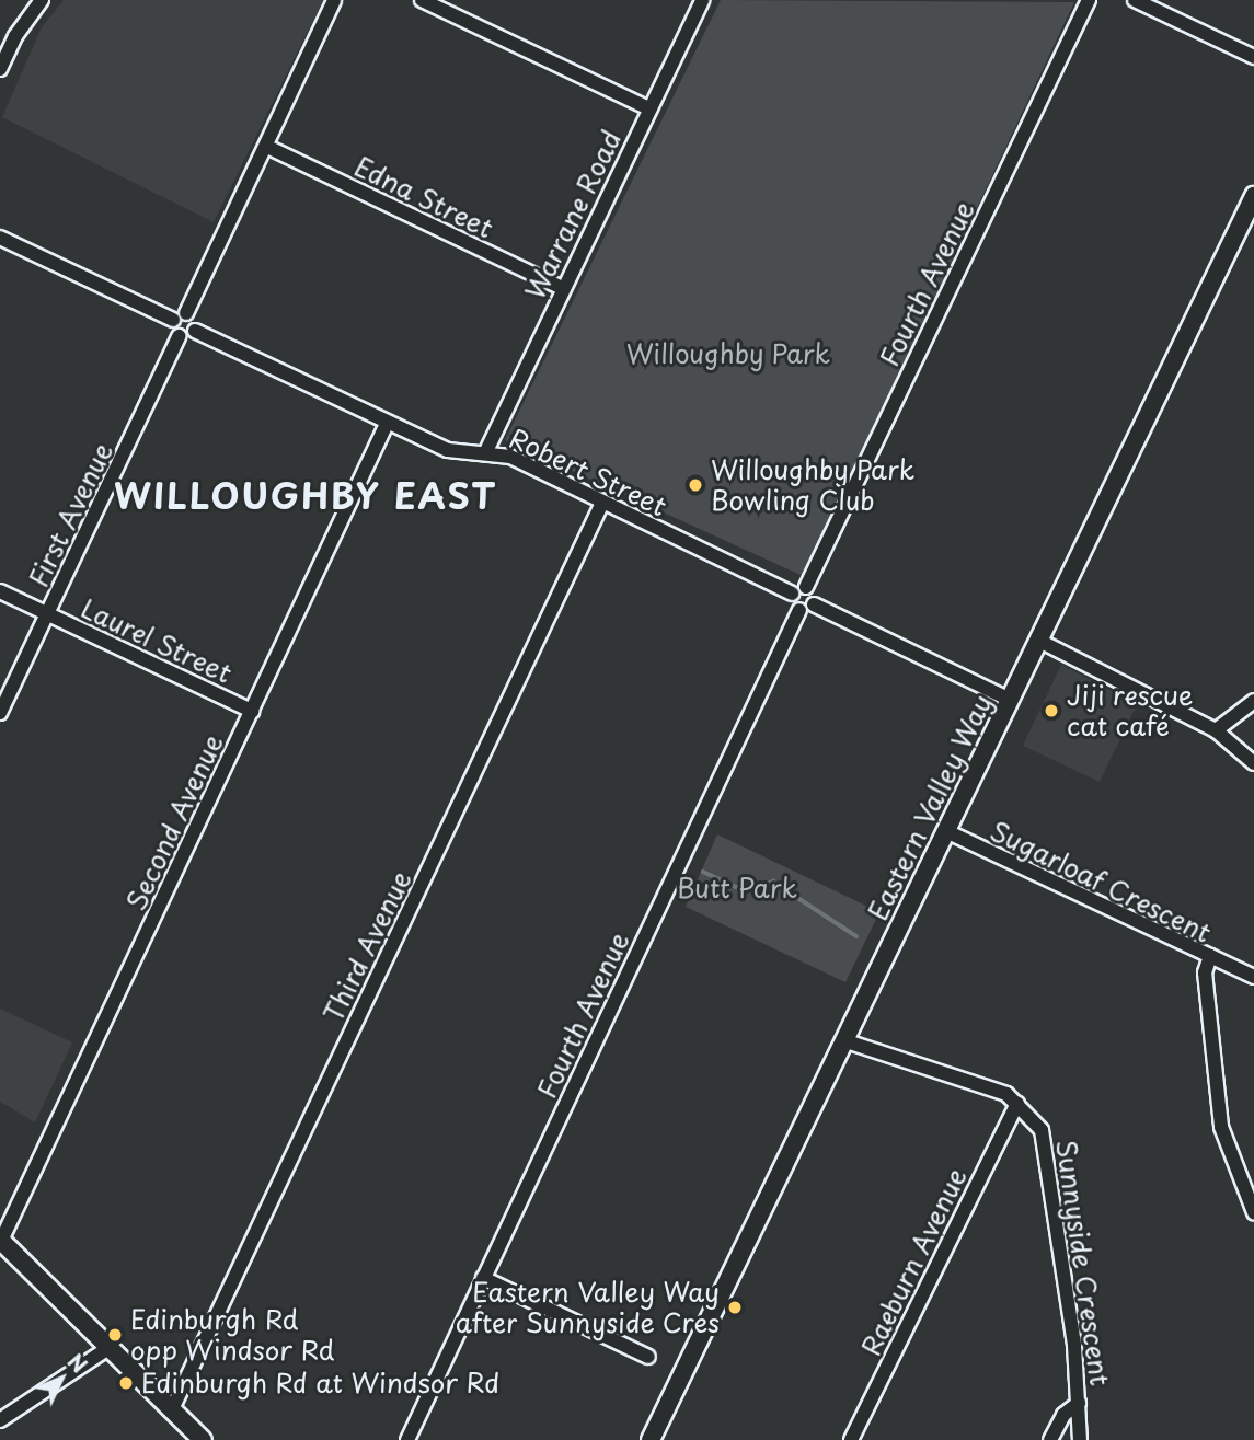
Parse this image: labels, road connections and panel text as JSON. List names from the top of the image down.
{
  "streets": {
    "main road": ["Eastern Valley Way"],
    "street": [
      "Edna Street",
      "Warrane Road",
      "Fourth Avenue",
      "Robert Street",
      "First Avenue",
      "Laurel Street",
      "Second Avenue",
      "Sugarloaf Crescent",
      "Third Avenue",
      "Raeburn Avenue",
      "Sunnyside Crescent"
    ]
  },
  "crossings": [
    ["Edna Street", "Warrane Road"],
    ["Warrane Road", "Robert Street"],
    ["Robert Street", "First Avenue"],
    ["Robert Street", "Second Avenue"],
    ["Robert Street", "Third Avenue"],
    ["First Avenue", "Laurel Street"],
    ["Laurel Street", "Second Avenue"],
    ["Eastern Valley Way", "Sugarloaf Crescent"],
    ["Eastern Valley Way", "Sunnyside Crescent"],
    ["Raeburn Avenue", "Sunnyside Crescent"]
  ],
  "districts": ["WILLOUGHBY EAST"],
  "parks": ["Willoughby Park", "Butt Park"],
  "places": [
    "Willoughby Park Bowling Club",
    "Jiji rescue cat café",
    "Eastern Valley Way after Sunnyside Cres",
    "Edinburgh Rd opp Windsor Rd",
    "Edinburgh Rd at Windsor Rd"
  ],
  "north": "top right"
}
